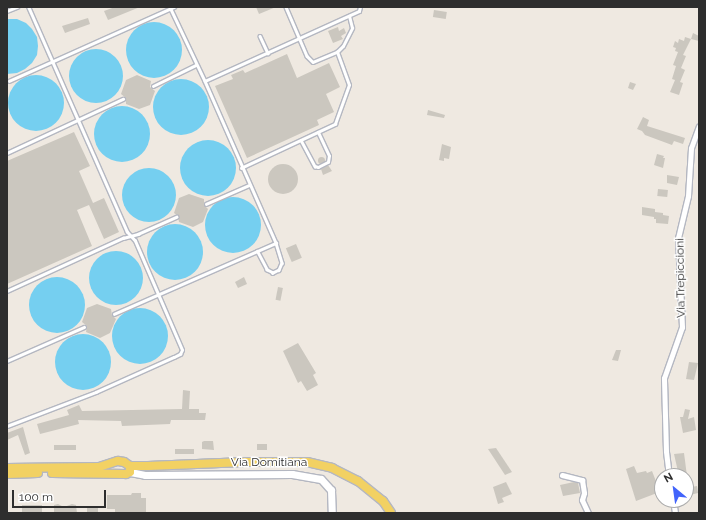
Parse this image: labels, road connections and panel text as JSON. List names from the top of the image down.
{
  "streets": {
    "main road": ["Via Domitiana"],
    "street": ["Via Trepiccioni"]
  },
  "scale_bar": "100 m",
  "north": "top left"
}
